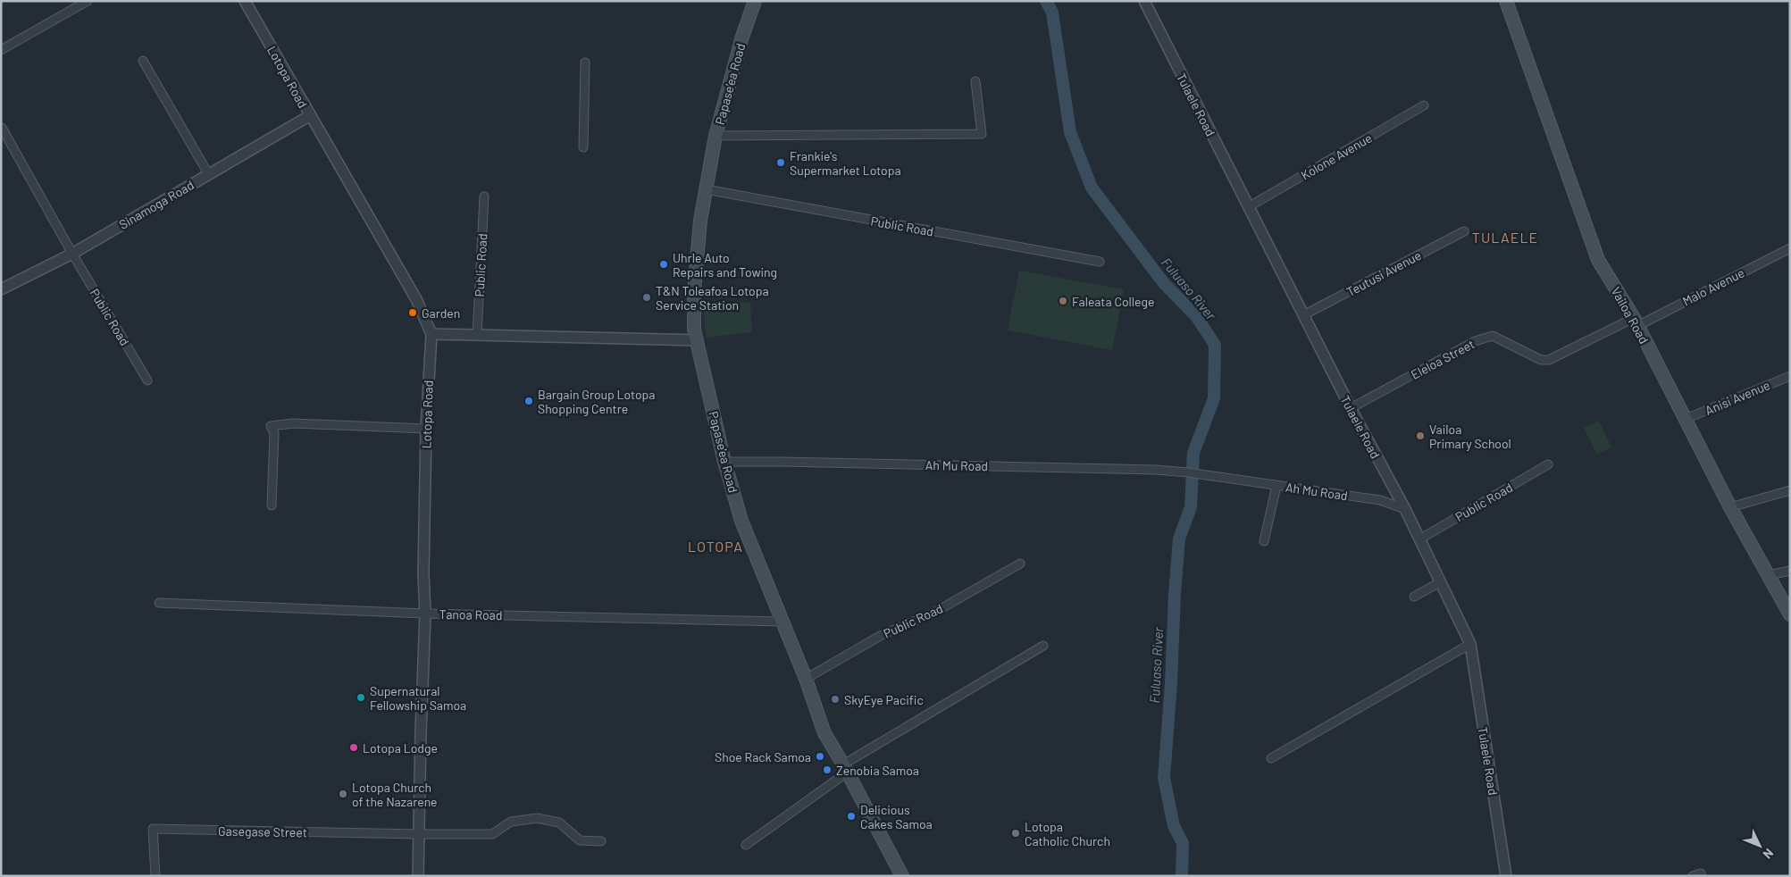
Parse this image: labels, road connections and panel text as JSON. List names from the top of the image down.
{
  "streets": {
    "main road": ["Papase'ea Road", "Vailoa Road"],
    "street": [
      "Lotopa Road",
      "Tulaele Road",
      "Kolone Avenue",
      "Sinamoga Road",
      "Public Road",
      "Teutusi Avenue",
      "Malo Avenue",
      "Eleloa Street",
      "Anisi Avenue",
      "Ah Mu Road",
      "Tanoa Road",
      "Gasegase Street"
    ]
  },
  "crossings": [
    ["Lotopa Road", "Sinamoga Road"],
    ["Lotopa Road", "Tanoa Road"],
    ["Lotopa Road", "Gasegase Street"],
    ["Papase'ea Road", "Public Road"],
    ["Papase'ea Road", "Ah Mu Road"],
    ["Papase'ea Road", "Tanoa Road"],
    ["Tulaele Road", "Kolone Avenue"],
    ["Tulaele Road", "Public Road"],
    ["Tulaele Road", "Teutusi Avenue"],
    ["Tulaele Road", "Eleloa Street"],
    ["Tulaele Road", "Ah Mu Road"],
    ["Sinamoga Road", "Public Road"],
    ["Malo Avenue", "Vailoa Road"],
    ["Malo Avenue", "Eleloa Street"],
    ["Vailoa Road", "Eleloa Street"],
    ["Vailoa Road", "Anisi Avenue"]
  ],
  "districts": ["TULAELE", "LOTOPA"],
  "water": ["Fuluaso River"],
  "places": [
    "Frankie's Supermarket Lotopa",
    "Uhrle Auto Repairs and Towing",
    "T&N Toleafoa Lotopa Service Station",
    "Faleata College",
    "Garden",
    "Bargain Group Lotopa Shopping Centre",
    "Vailoa Primary School",
    "Supernatural Fellowship Samoa",
    "SkyEye Pacific",
    "Lotopa Lodge",
    "Shoe Rack Samoa",
    "Zenobia Samoa",
    "Lotopa Church of the Nazarene",
    "Delicious Cakes Samoa",
    "Lotopa Catholic Church"
  ],
  "north": "bottom right"
}
